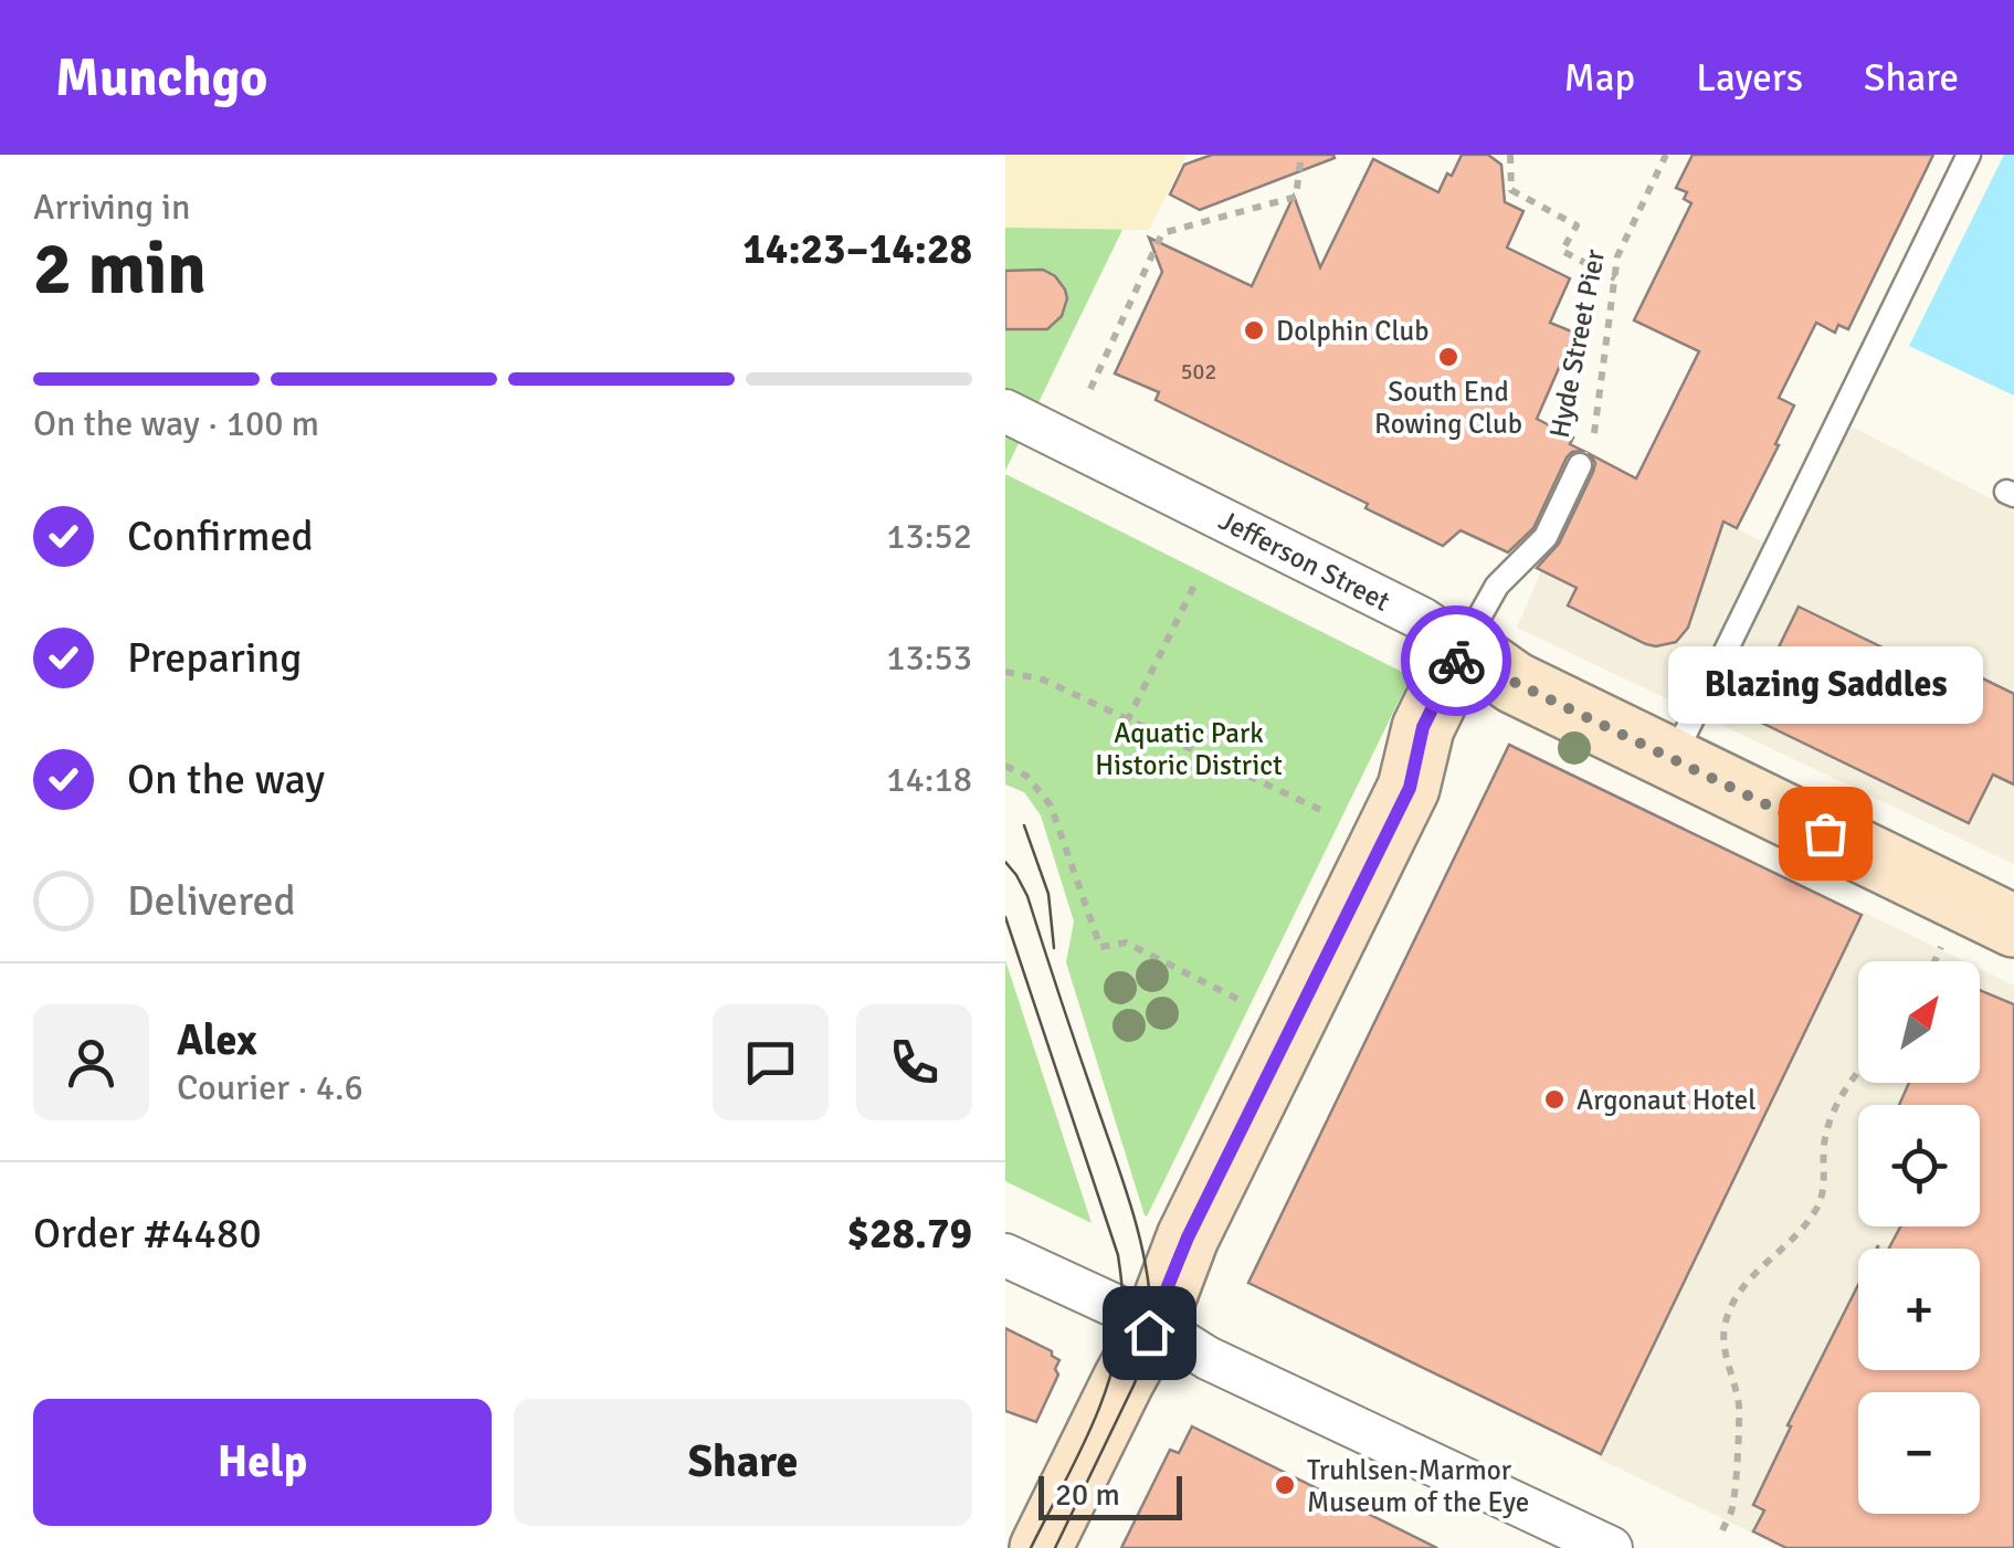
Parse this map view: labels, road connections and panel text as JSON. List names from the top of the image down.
{
  "streets": {
    "street": ["Jefferson Street"],
    "lane": ["Hyde Street Pier"]
  },
  "crossings": [
    ["Hyde Street Pier", "Jefferson Street"]
  ],
  "parks": ["Aquatic Park Historic District"],
  "places": [
    "Dolphin Club",
    "South End Rowing Club",
    "Blazing Saddles",
    "Argonaut Hotel",
    "Truhlsen-Marmor Museum of the Eye"
  ],
  "house_numbers": ["502"],
  "scale_bar": "20 m",
  "north": "top right",
  "page": {
    "header": "Munchgo",
    "nav": ["Map", "Layers", "Share"],
    "heading": ["2 min", "Arriving in", "14:23–14:28"],
    "panel": [
      "Alex",
      "Courier · 4.6",
      "Order #4480",
      "$28.79"
    ],
    "bar": "On the way · 100 m",
    "list": [
      ["Confirmed", "13:52"],
      ["Preparing", "13:53"],
      ["On the way", "14:18"],
      "Delivered"
    ],
    "bubble": "Blazing Saddles",
    "map_buttons": ["+", "−"],
    "buttons": ["Help", "Share"],
    "scale": "20 m"
  }
}
